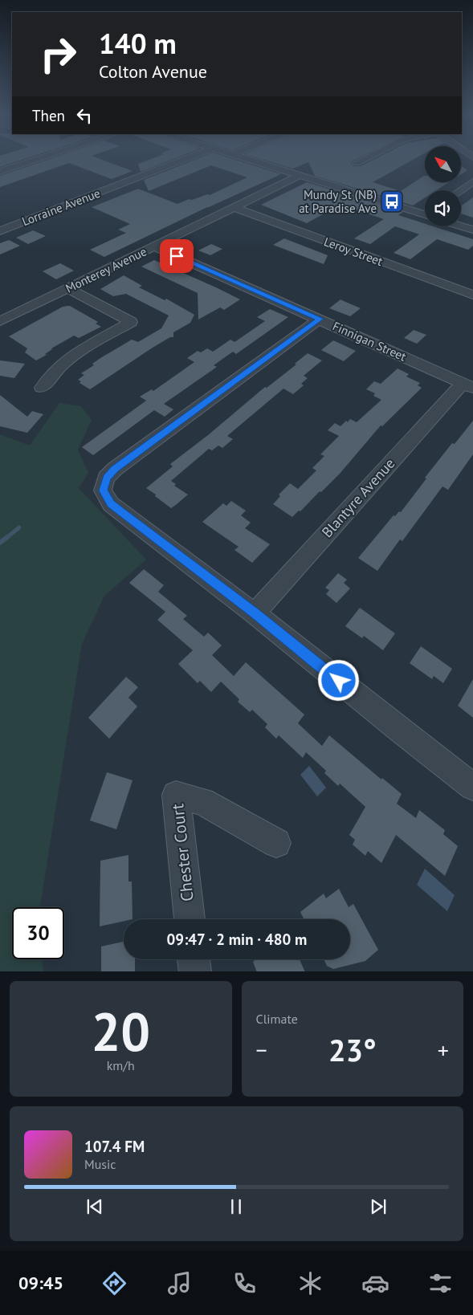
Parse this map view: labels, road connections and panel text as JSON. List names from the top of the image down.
{
  "streets": {
    "street": [
      "Lorraine Avenue",
      "Leroy Street",
      "Monterey Avenue",
      "Finnigan Street",
      "Blantyre Avenue",
      "Chester Court"
    ]
  },
  "crossings": [
    ["Leroy Street", "Monterey Avenue"],
    ["Monterey Avenue", "Finnigan Street"],
    ["Finnigan Street", "Blantyre Avenue"]
  ],
  "places": {
    "bus stop": ["Mundy St (NB) at Paradise Ave"]
  },
  "north": "top left",
  "page": {
    "turn": ["140 m", "Colton Avenue"],
    "then": "Then",
    "limit": "30",
    "trip": "09:47 · 2 min · 480 m",
    "tile": [
      ["20", "km/h"],
      "Climate"
    ],
    "heat": ["−", "23°", "+"],
    "song": ["107.4 FM", "Music"],
    "tabs": "09:45"
  }
}
